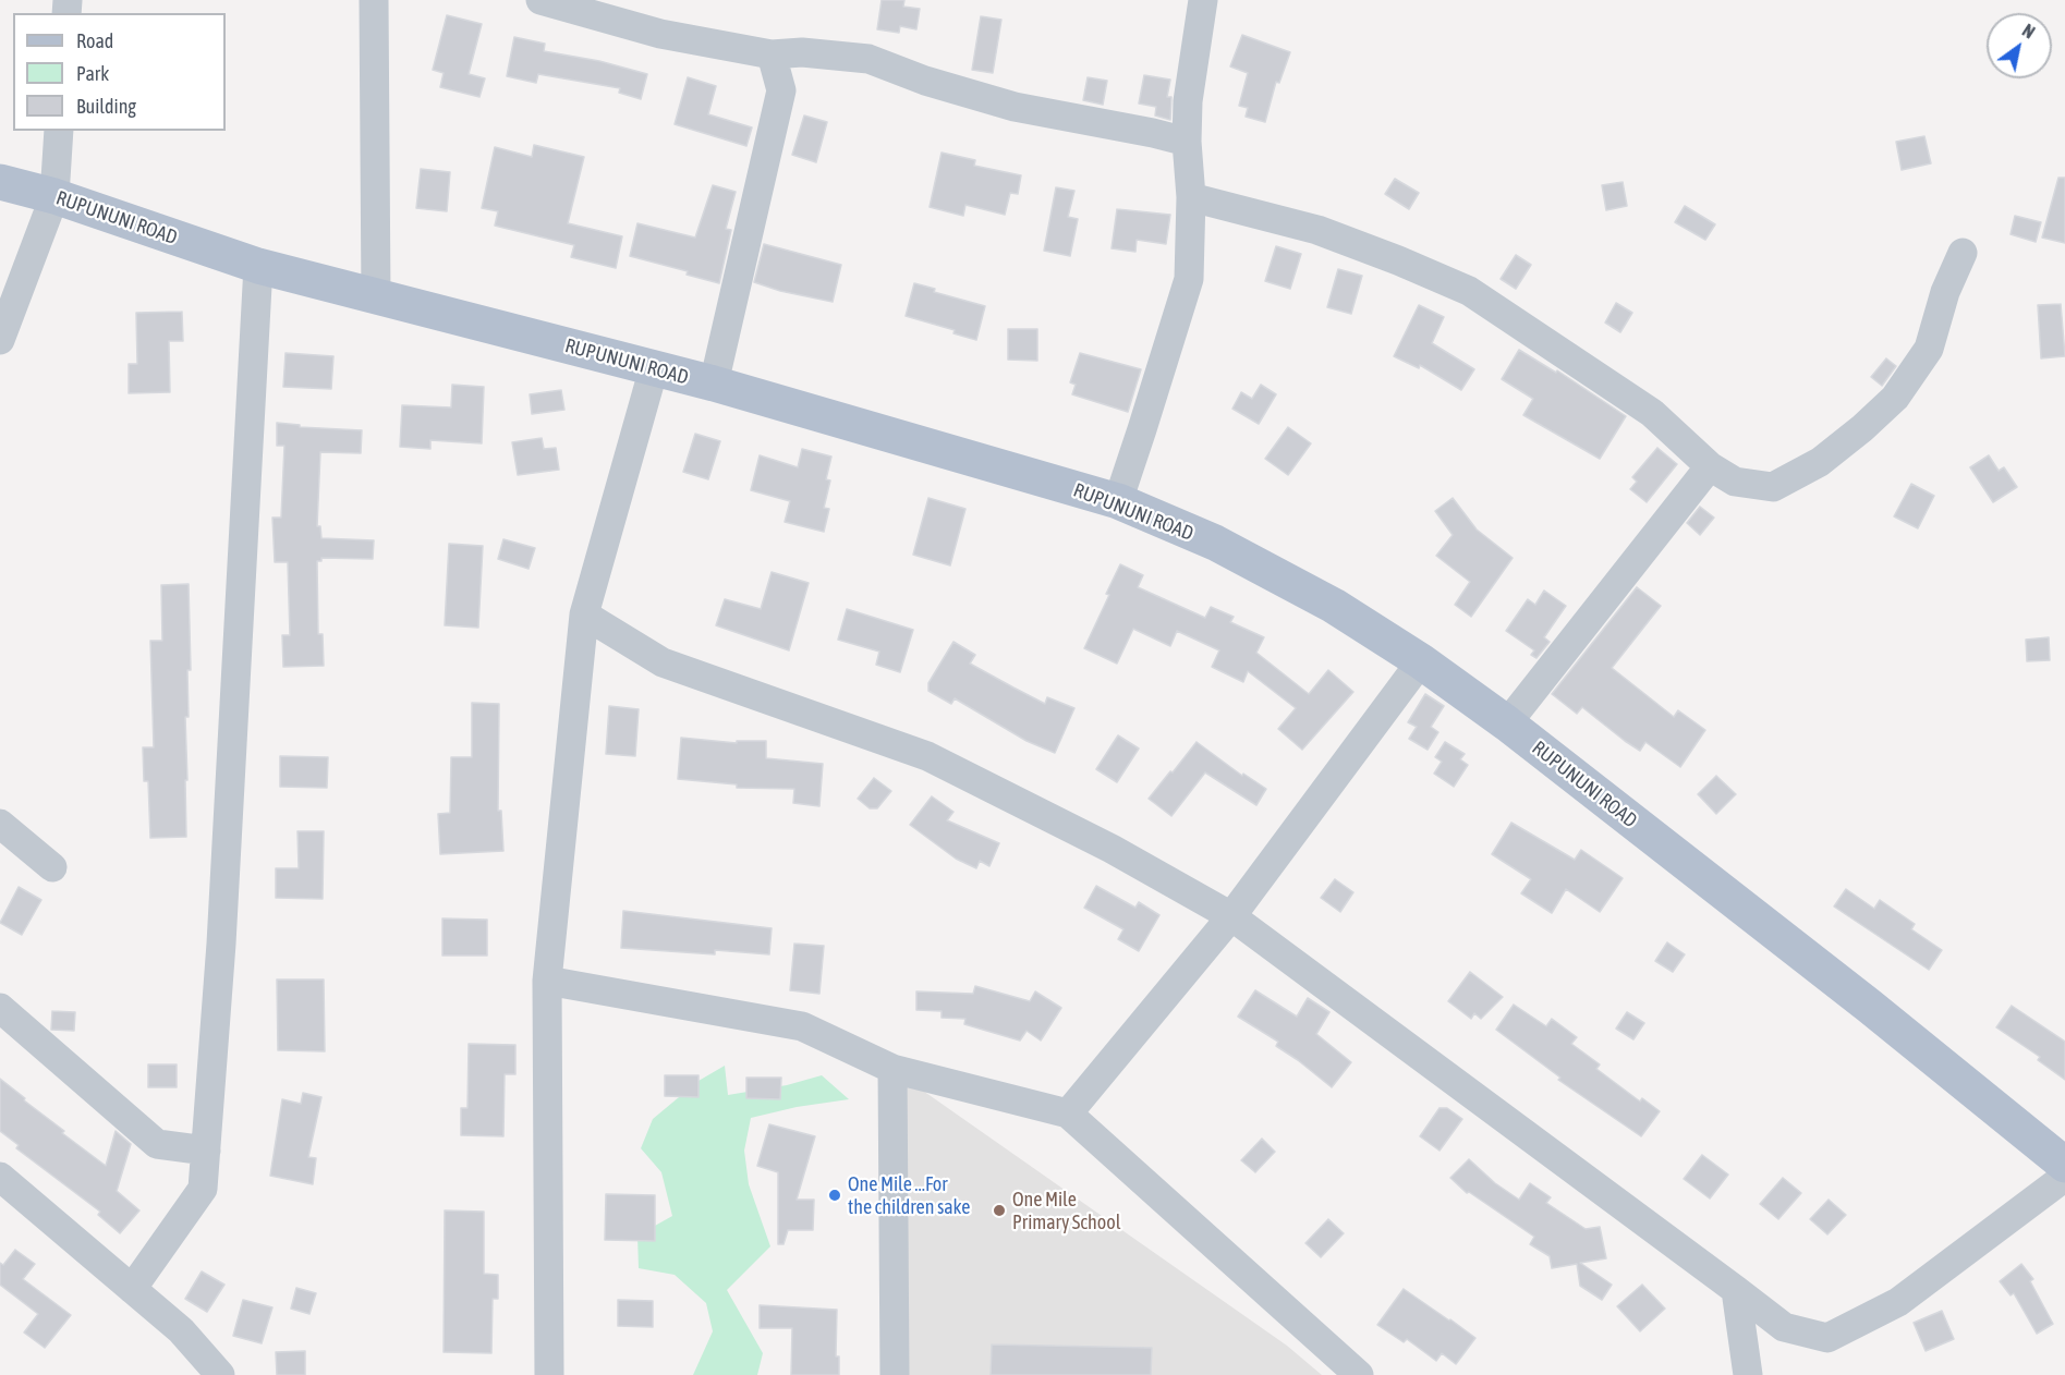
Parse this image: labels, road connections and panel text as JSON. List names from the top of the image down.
{
  "streets": {
    "main road": ["RUPUNUNI ROAD"]
  },
  "places": ["One Mile ...For the children sake", "One Mile Primary School"],
  "legend": ["Road", "Park", "Building"],
  "north": "top right"
}
